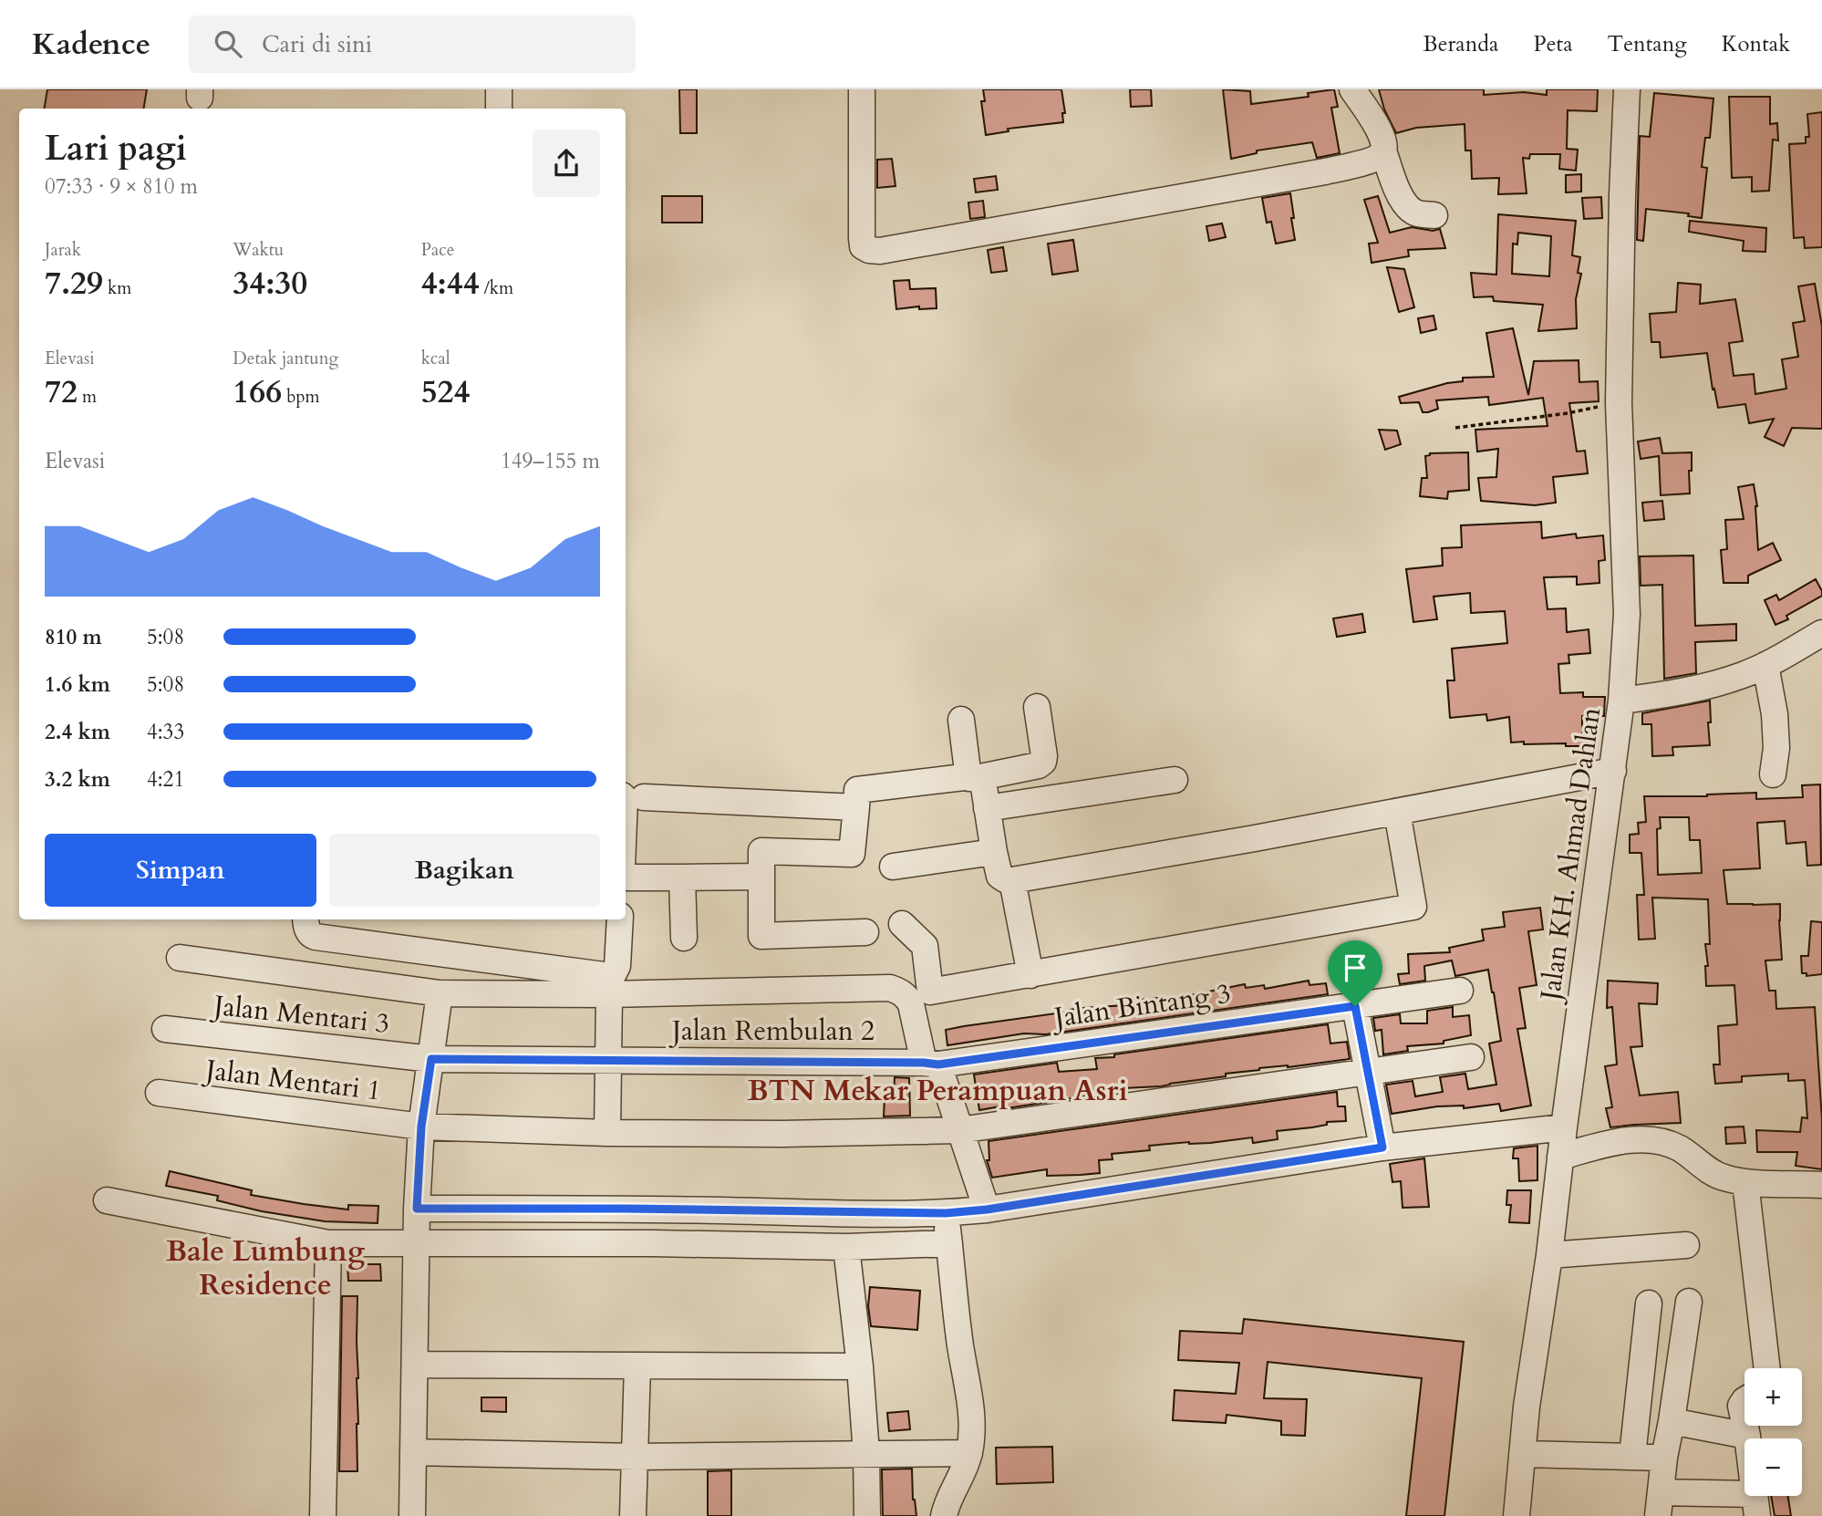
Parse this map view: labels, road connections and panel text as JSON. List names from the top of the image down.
{
  "streets": {
    "street": [
      "Jalan KH. Ahmad Dahlan",
      "Jalan Bintang 3",
      "Jalan Mentari 3",
      "Jalan Rembulan 2",
      "Jalan Mentari 1"
    ]
  },
  "crossings": [
    ["Jalan Bintang 3", "Jalan Rembulan 2"],
    ["Jalan Mentari 3", "Jalan Rembulan 2"]
  ],
  "districts": ["BTN Mekar Perampuan Asri", "Bale Lumbung Residence"],
  "page": {
    "header": "Kadence",
    "search": "Cari di sini",
    "nav": [
      "Beranda",
      "Peta",
      "Tentang",
      "Kontak"
    ],
    "heading": ["Lari pagi", "07:33 · 9 × 810 m"],
    "stats": [
      ["Jarak", "7.29 km"],
      ["Waktu", "34:30"],
      ["Pace", "4:44 /km"],
      ["Elevasi", "72 m"],
      ["Detak jantung", "166 bpm"],
      ["kcal", "524"]
    ],
    "chart": ["Elevasi", "149–155 m"],
    "list": [
      {
        "name": "810 m",
        "note": "5:08"
      },
      {
        "name": "1.6 km",
        "note": "5:08"
      },
      {
        "name": "2.4 km",
        "note": "4:33"
      },
      {
        "name": "3.2 km",
        "note": "4:21"
      }
    ],
    "buttons": ["Simpan", "Bagikan"],
    "map_buttons": ["+", "−"]
  }
}
